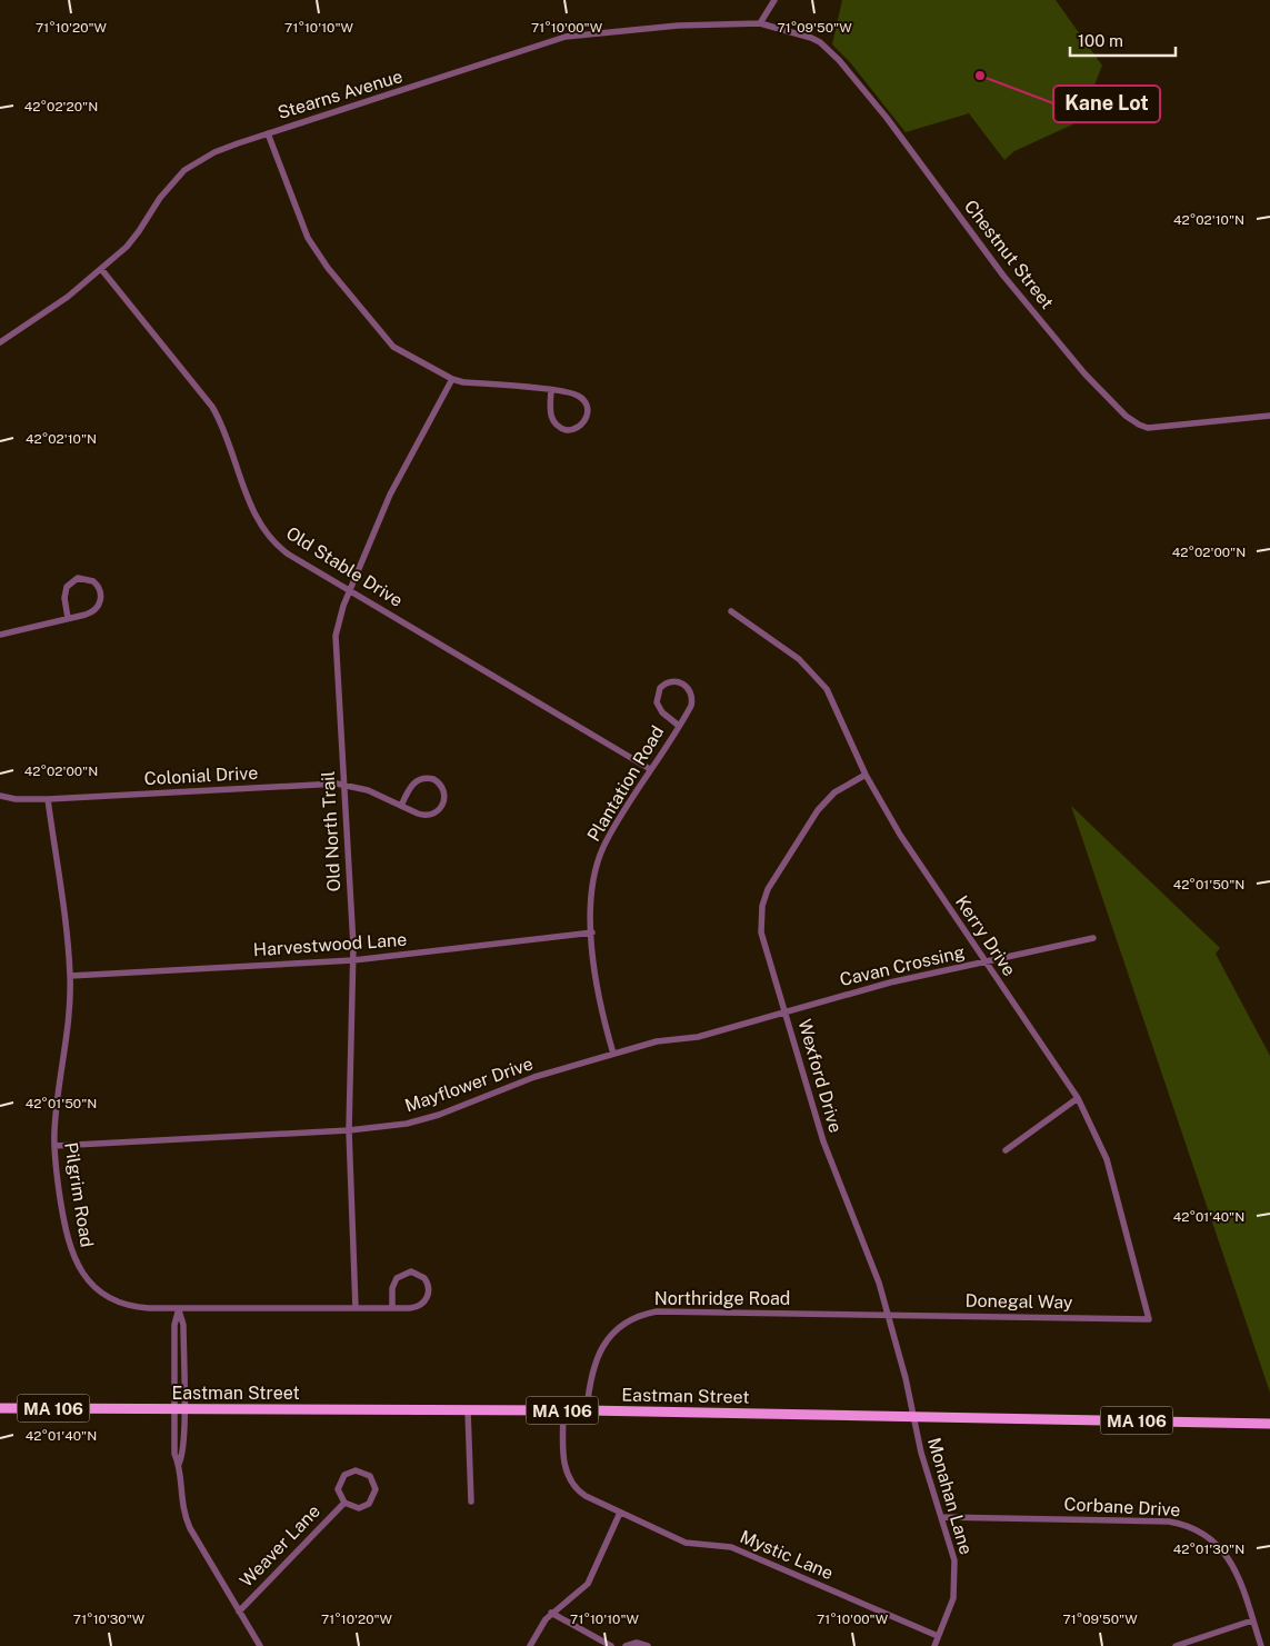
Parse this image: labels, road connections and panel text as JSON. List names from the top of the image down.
{
  "streets": {
    "main road": ["Eastman Street", "MA 106"],
    "street": [
      "Stearns Avenue",
      "Chestnut Street",
      "Old Stable Drive",
      "Colonial Drive",
      "Plantation Road",
      "Old North Trail",
      "Kerry Drive",
      "Harvestwood Lane",
      "Cavan Crossing",
      "Wexford Drive",
      "Mayflower Drive",
      "Pilgrim Road",
      "Northridge Road",
      "Donegal Way",
      "Monahan Lane",
      "Corbane Drive",
      "Weaver Lane",
      "Mystic Lane"
    ]
  },
  "crossings": [
    ["Stearns Avenue", "Chestnut Street"],
    ["Stearns Avenue", "Old Stable Drive"],
    ["Old Stable Drive", "Plantation Road"],
    ["Old Stable Drive", "Old North Trail"],
    ["Colonial Drive", "Old North Trail"],
    ["Colonial Drive", "Pilgrim Road"],
    ["Plantation Road", "Harvestwood Lane"],
    ["Plantation Road", "Mayflower Drive"],
    ["Old North Trail", "Harvestwood Lane"],
    ["Old North Trail", "Mayflower Drive"],
    ["Old North Trail", "Pilgrim Road"],
    ["Kerry Drive", "Cavan Crossing"],
    ["Kerry Drive", "Wexford Drive"],
    ["Kerry Drive", "Donegal Way"],
    ["Harvestwood Lane", "Pilgrim Road"],
    ["Cavan Crossing", "Wexford Drive"],
    ["Cavan Crossing", "Mayflower Drive"],
    ["Wexford Drive", "Mayflower Drive"],
    ["Wexford Drive", "Northridge Road"],
    ["Wexford Drive", "Donegal Way"],
    ["Wexford Drive", "Eastman Street"],
    ["Wexford Drive", "Monahan Lane"],
    ["Mayflower Drive", "Pilgrim Road"],
    ["Northridge Road", "Donegal Way"],
    ["Northridge Road", "Eastman Street"],
    ["Eastman Street", "Monahan Lane"],
    ["Eastman Street", "Mystic Lane"],
    ["Monahan Lane", "Corbane Drive"],
    ["Monahan Lane", "Mystic Lane"]
  ],
  "places": ["Kane Lot"],
  "scale_bar": "100 m",
  "coordinates": [
    "71°10'20\"W",
    "71°10'10\"W",
    "71°10'00\"W",
    "71°09'50\"W",
    "42°02'20\"N",
    "42°02'10\"N",
    "42°02'00\"N",
    "42°01'50\"N",
    "42°01'40\"N",
    "42°01'30\"N",
    "71°10'30\"W"
  ]
}
